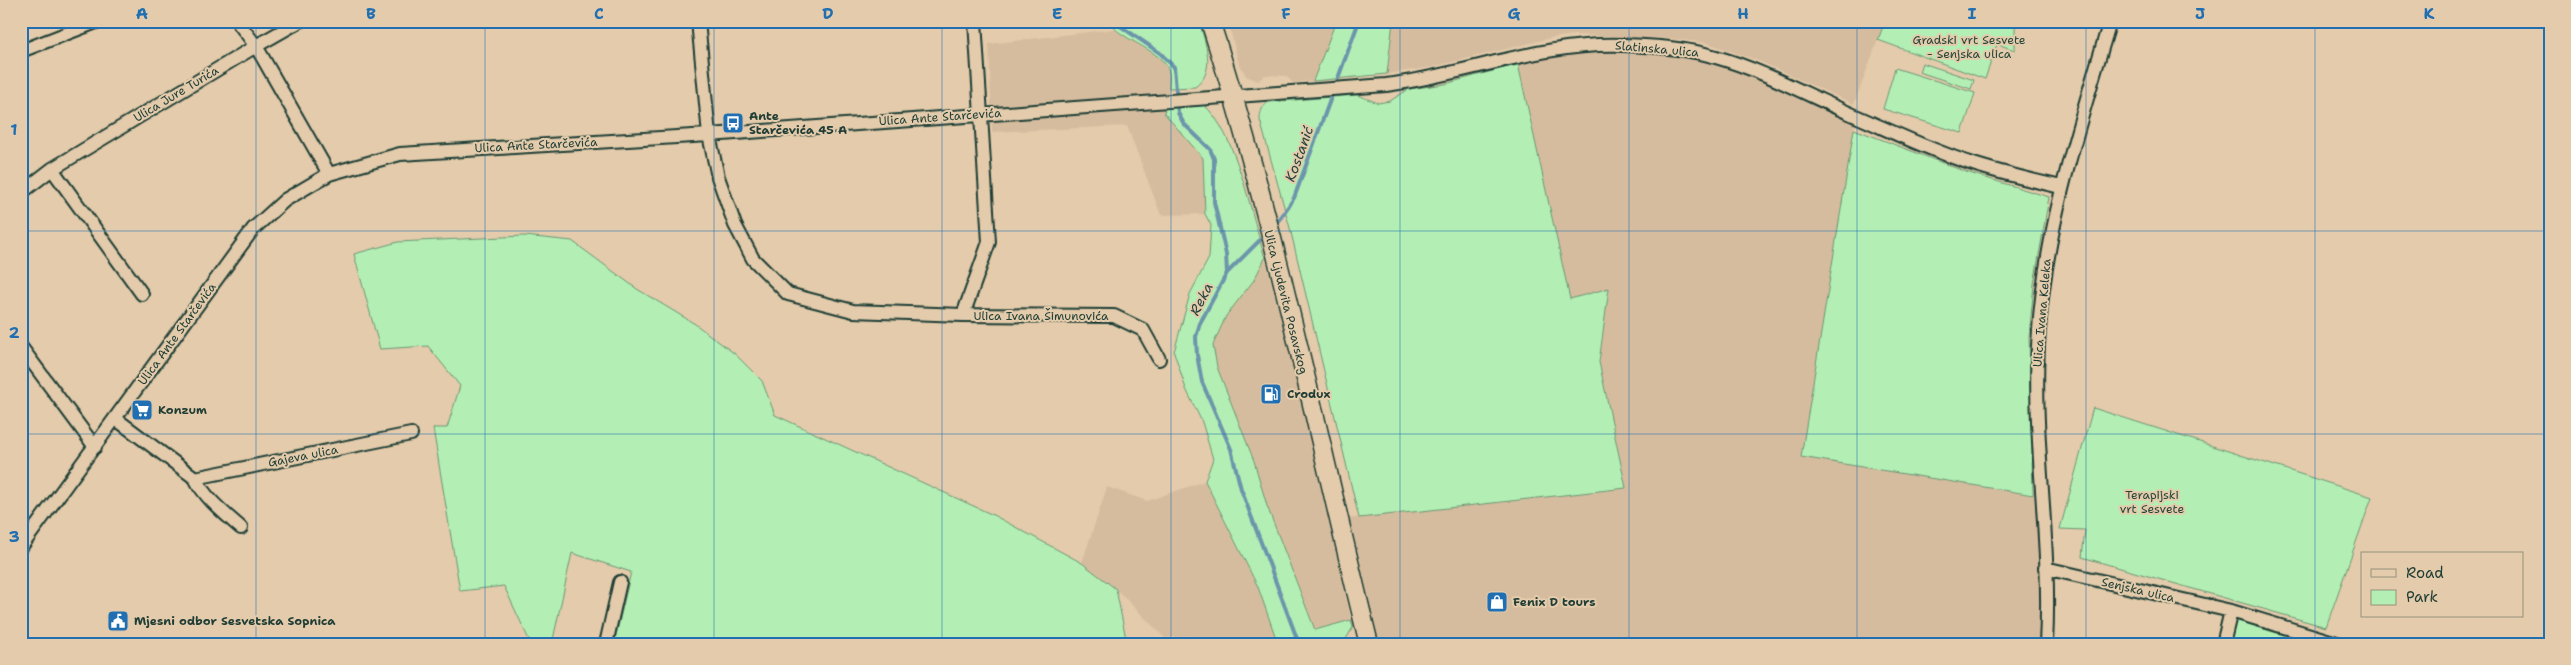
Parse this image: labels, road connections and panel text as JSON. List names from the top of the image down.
{
  "streets": {
    "main road": ["Ulica Ljudevita Posavskog"],
    "street": [
      "Slatinska ulica",
      "Ulica Jure Turića",
      "Ulica Ante Starčevića",
      "Ulica Ivana Keleka",
      "Ulica Ivana Šimunovića",
      "Gajeva ulica",
      "Senjska ulica"
    ]
  },
  "crossings": [
    ["Slatinska ulica", "Ulica Ante Starčevića"],
    ["Slatinska ulica", "Ulica Ljudevita Posavskog"],
    ["Slatinska ulica", "Ulica Ivana Keleka"],
    ["Ulica Ante Starčevića", "Ulica Ljudevita Posavskog"],
    ["Ulica Ante Starčevića", "Ulica Ivana Šimunovića"],
    ["Ulica Ivana Keleka", "Senjska ulica"]
  ],
  "water": ["Kostanić", "Reka"],
  "parks": ["Gradski vrt Sesvete - Senjska ulica", "Terapijski vrt Sesvete"],
  "places": {
    "bus stop": ["Ante Starčevića 45 A"],
    "fuel station": ["Crodux"],
    "supermarket": ["Konzum"],
    "shop": ["Fenix D tours"],
    "public building": ["Mjesni odbor Sesvetska Sopnica"]
  },
  "legend": ["Road", "Park"],
  "grid": {
    "columns": [
      "A",
      "B",
      "C",
      "D",
      "E",
      "F",
      "G",
      "H",
      "I",
      "J",
      "K"
    ],
    "rows": ["1", "2", "3"]
  }
}
